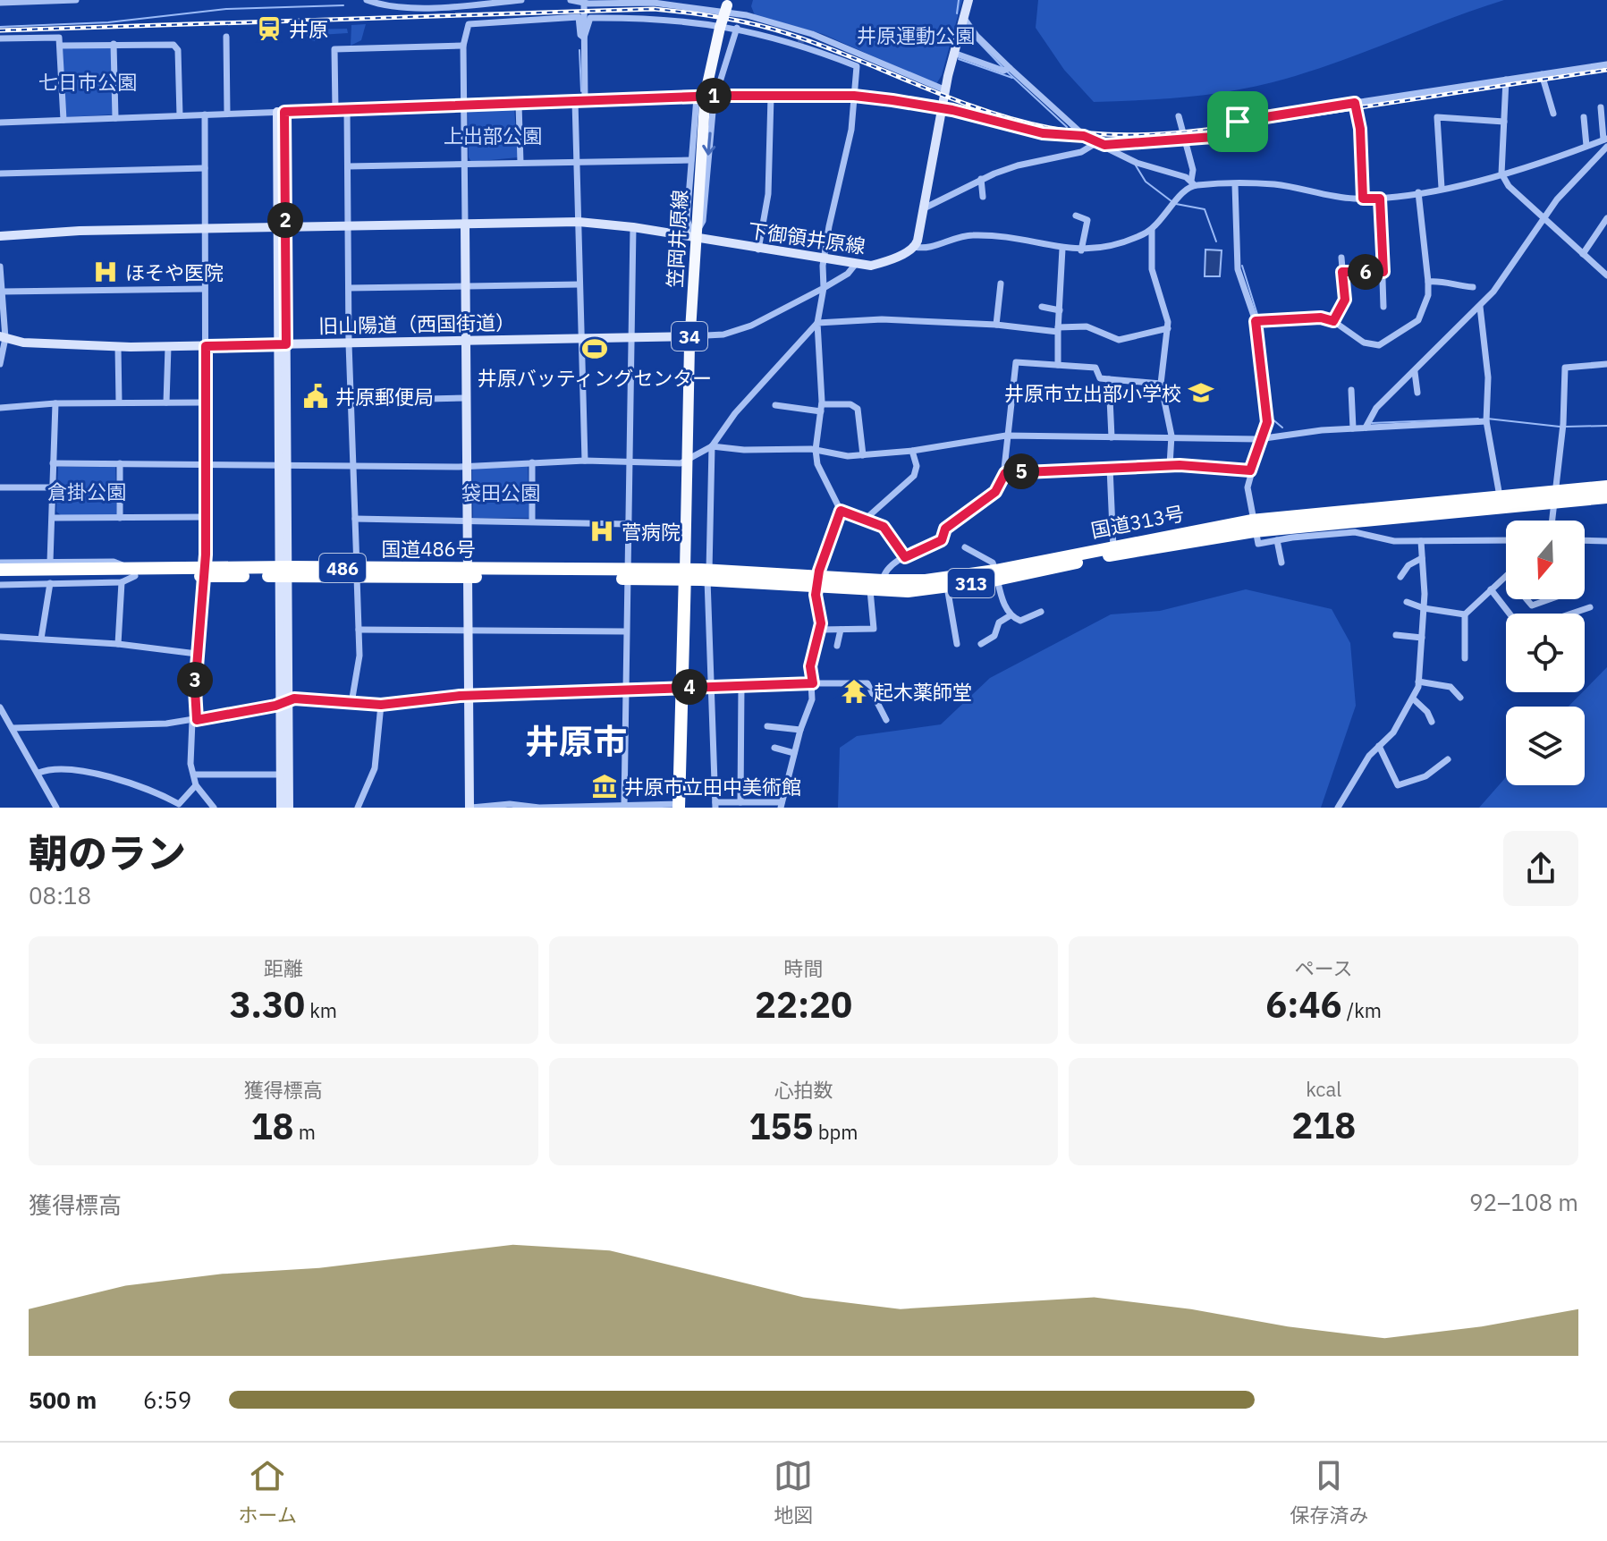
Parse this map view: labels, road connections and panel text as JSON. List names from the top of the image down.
{
  "streets": {
    "highway": [
      "国道313号",
      "国道486号",
      "486",
      "313"
    ],
    "main road": ["笠岡井原線", "34"],
    "street": ["下御領井原線", "旧山陽道（西国街道）"]
  },
  "crossings": [
    ["下御領井原線", "笠岡井原線"],
    ["下御領井原線", "旧山陽道（西国街道）"],
    ["笠岡井原線", "旧山陽道（西国街道）"],
    ["笠岡井原線", "国道313号"],
    ["笠岡井原線", "国道486号"],
    ["国道313号", "国道486号"]
  ],
  "districts": ["井原市"],
  "parks": [
    "井原運動公園",
    "七日市公園",
    "上出部公園",
    "倉掛公園",
    "袋田公園"
  ],
  "places": {
    "station": ["井原"],
    "hospital": ["ほそや医院", "菅病院"],
    "sports": ["井原バッティングセンター"],
    "school or university": ["井原市立出部小学校"],
    "public building": ["井原郵便局"],
    "temple": ["起木薬師堂"],
    "museum": ["井原市立田中美術館"]
  },
  "north": "bottom",
  "page": {
    "pins": [
      "1",
      "2",
      "6",
      "5",
      "3",
      "4"
    ],
    "heading": ["朝のラン", "08:18"],
    "stats": [
      ["距離", "3.30 km"],
      ["時間", "22:20"],
      ["ペース", "6:46 /km"],
      ["獲得標高", "18 m"],
      ["心拍数", "155 bpm"],
      ["kcal", "218"]
    ],
    "chart": ["獲得標高", "92–108 m"],
    "list": [
      {
        "name": "500 m",
        "note": "6:59"
      }
    ],
    "tabs": ["ホーム", "地図", "保存済み"]
  }
}
